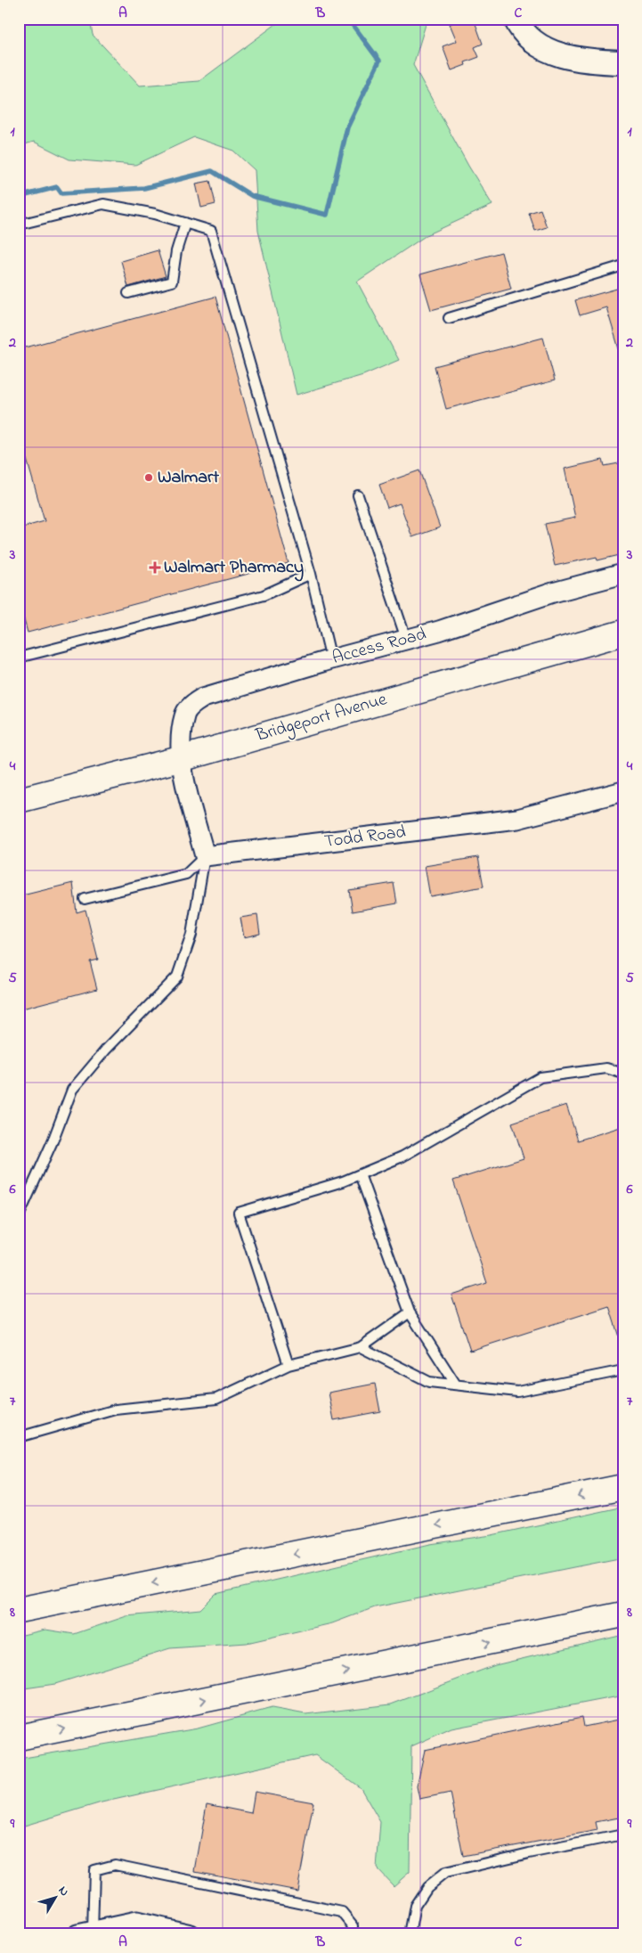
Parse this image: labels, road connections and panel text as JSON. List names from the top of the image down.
{
  "streets": {
    "main road": ["Bridgeport Avenue"],
    "street": ["Access Road", "Todd Road"]
  },
  "crossings": [
    ["Access Road", "Bridgeport Avenue"]
  ],
  "places": {
    "other": ["Walmart"],
    "health": ["Walmart Pharmacy"]
  },
  "north": "top right",
  "grid": {
    "columns": ["A", "B", "C"],
    "rows": [
      "1",
      "2",
      "3",
      "4",
      "5",
      "6",
      "7",
      "8",
      "9"
    ]
  }
}
